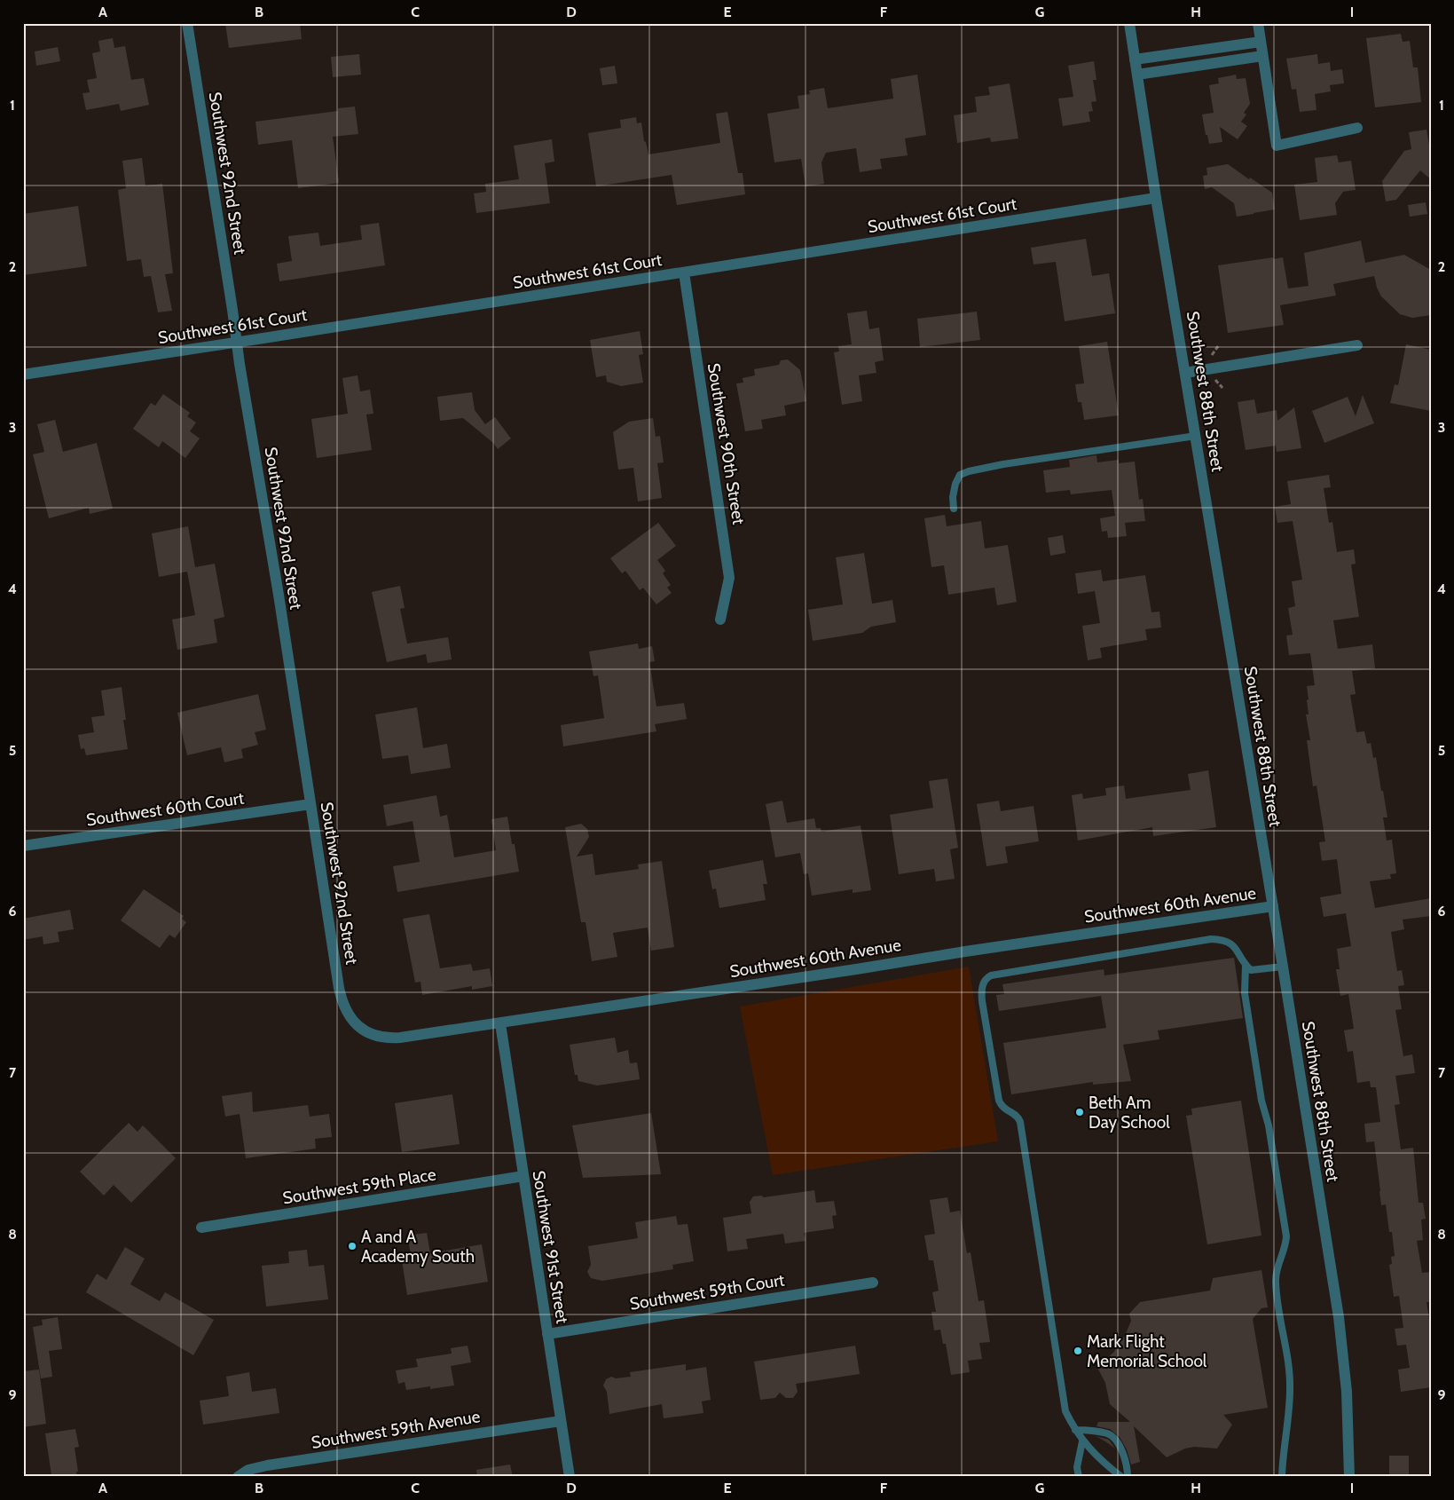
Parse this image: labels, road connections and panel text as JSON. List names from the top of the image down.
{
  "streets": {
    "street": [
      "Southwest 92nd Street",
      "Southwest 61st Court",
      "Southwest 88th Street",
      "Southwest 90th Street",
      "Southwest 60th Court",
      "Southwest 60th Avenue",
      "Southwest 59th Place",
      "Southwest 91st Street",
      "Southwest 59th Court",
      "Southwest 59th Avenue"
    ]
  },
  "crossings": [
    ["Southwest 92nd Street", "Southwest 61st Court"],
    ["Southwest 92nd Street", "Southwest 60th Court"],
    ["Southwest 92nd Street", "Southwest 60th Avenue"],
    ["Southwest 61st Court", "Southwest 88th Street"],
    ["Southwest 61st Court", "Southwest 90th Street"],
    ["Southwest 88th Street", "Southwest 60th Avenue"],
    ["Southwest 60th Avenue", "Southwest 91st Street"],
    ["Southwest 59th Place", "Southwest 91st Street"],
    ["Southwest 91st Street", "Southwest 59th Court"],
    ["Southwest 91st Street", "Southwest 59th Avenue"]
  ],
  "places": ["Beth Am Day School", "A and A Academy South", "Mark Flight Memorial School"],
  "grid": {
    "columns": [
      "A",
      "B",
      "C",
      "D",
      "E",
      "F",
      "G",
      "H",
      "I"
    ],
    "rows": [
      "1",
      "2",
      "3",
      "4",
      "5",
      "6",
      "7",
      "8",
      "9"
    ]
  }
}
